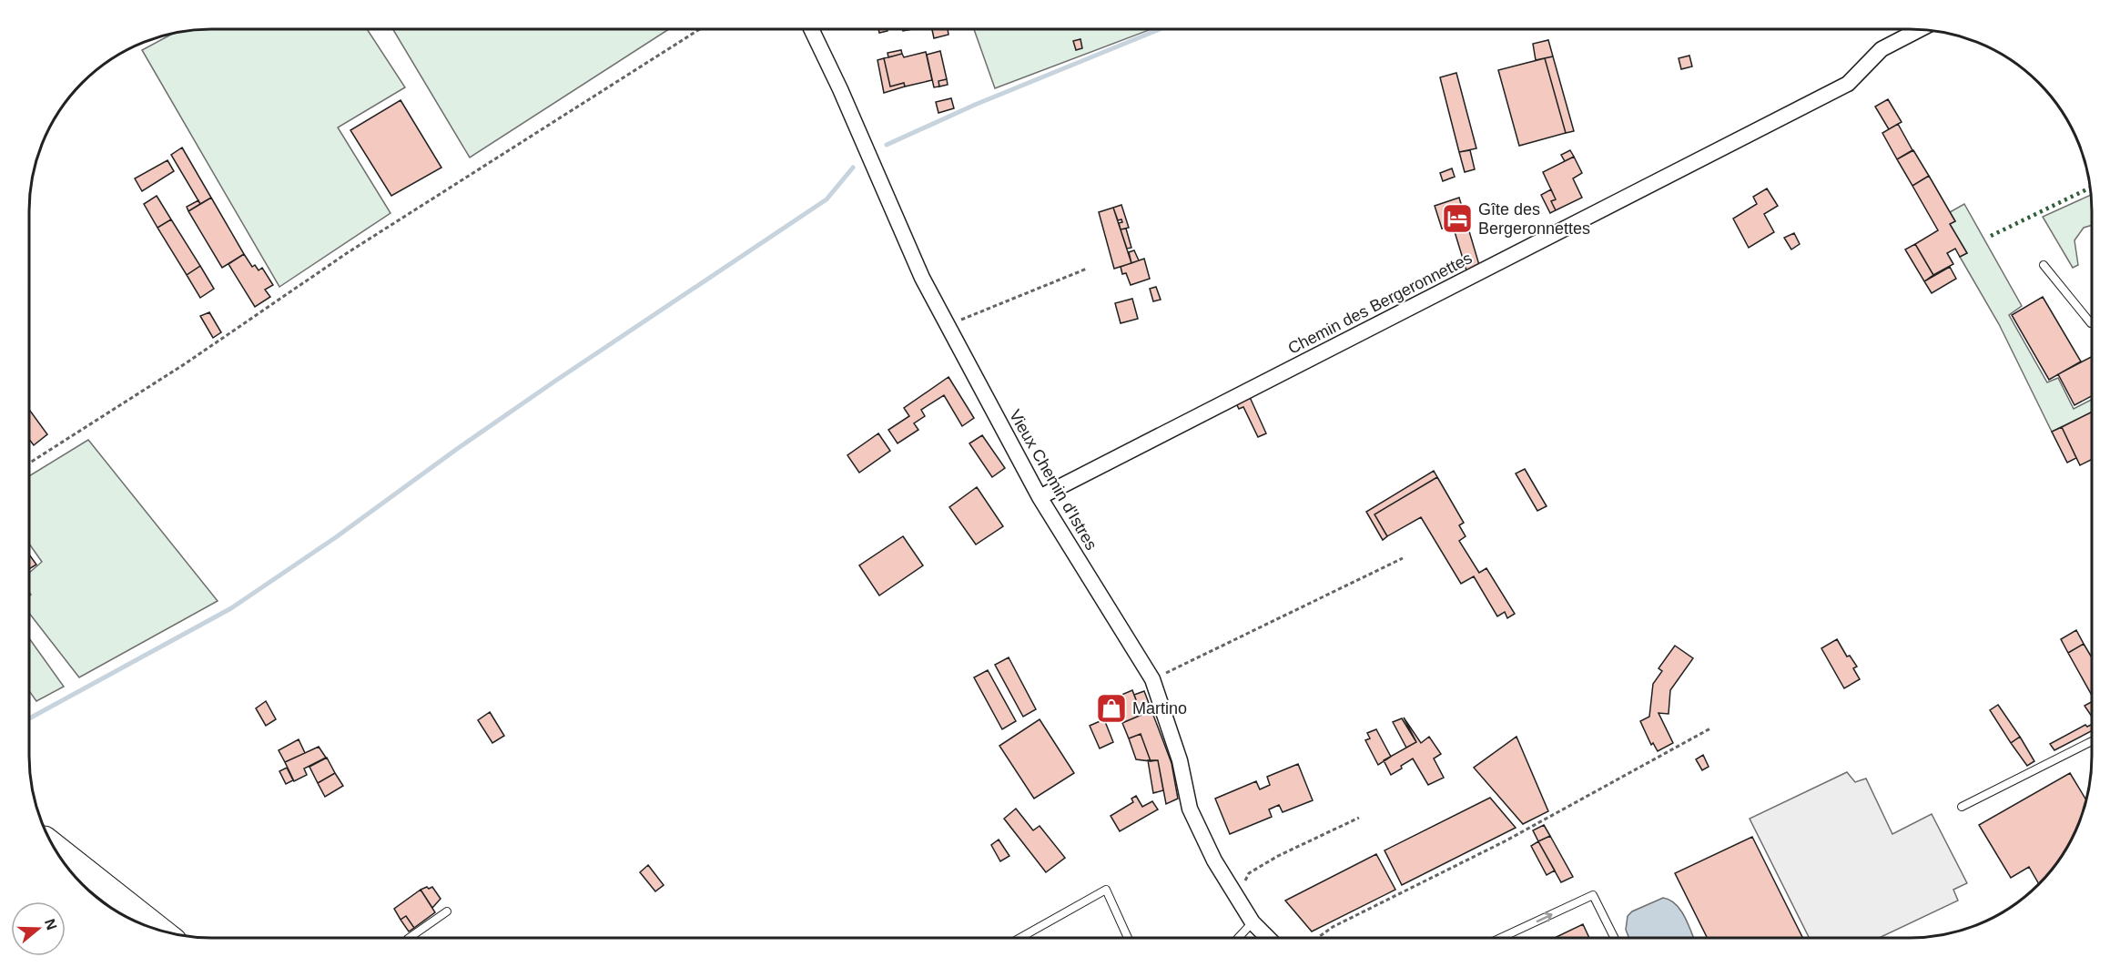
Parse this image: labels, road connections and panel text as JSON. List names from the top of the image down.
{
  "streets": {
    "street": ["Chemin des Bergeronnettes", "Vieux Chemin d'Istres"]
  },
  "crossings": [
    ["Chemin des Bergeronnettes", "Vieux Chemin d'Istres"]
  ],
  "places": {
    "hotel": ["Gîte des Bergeronnettes"],
    "shop": ["Martino"]
  },
  "north": "right"
}
